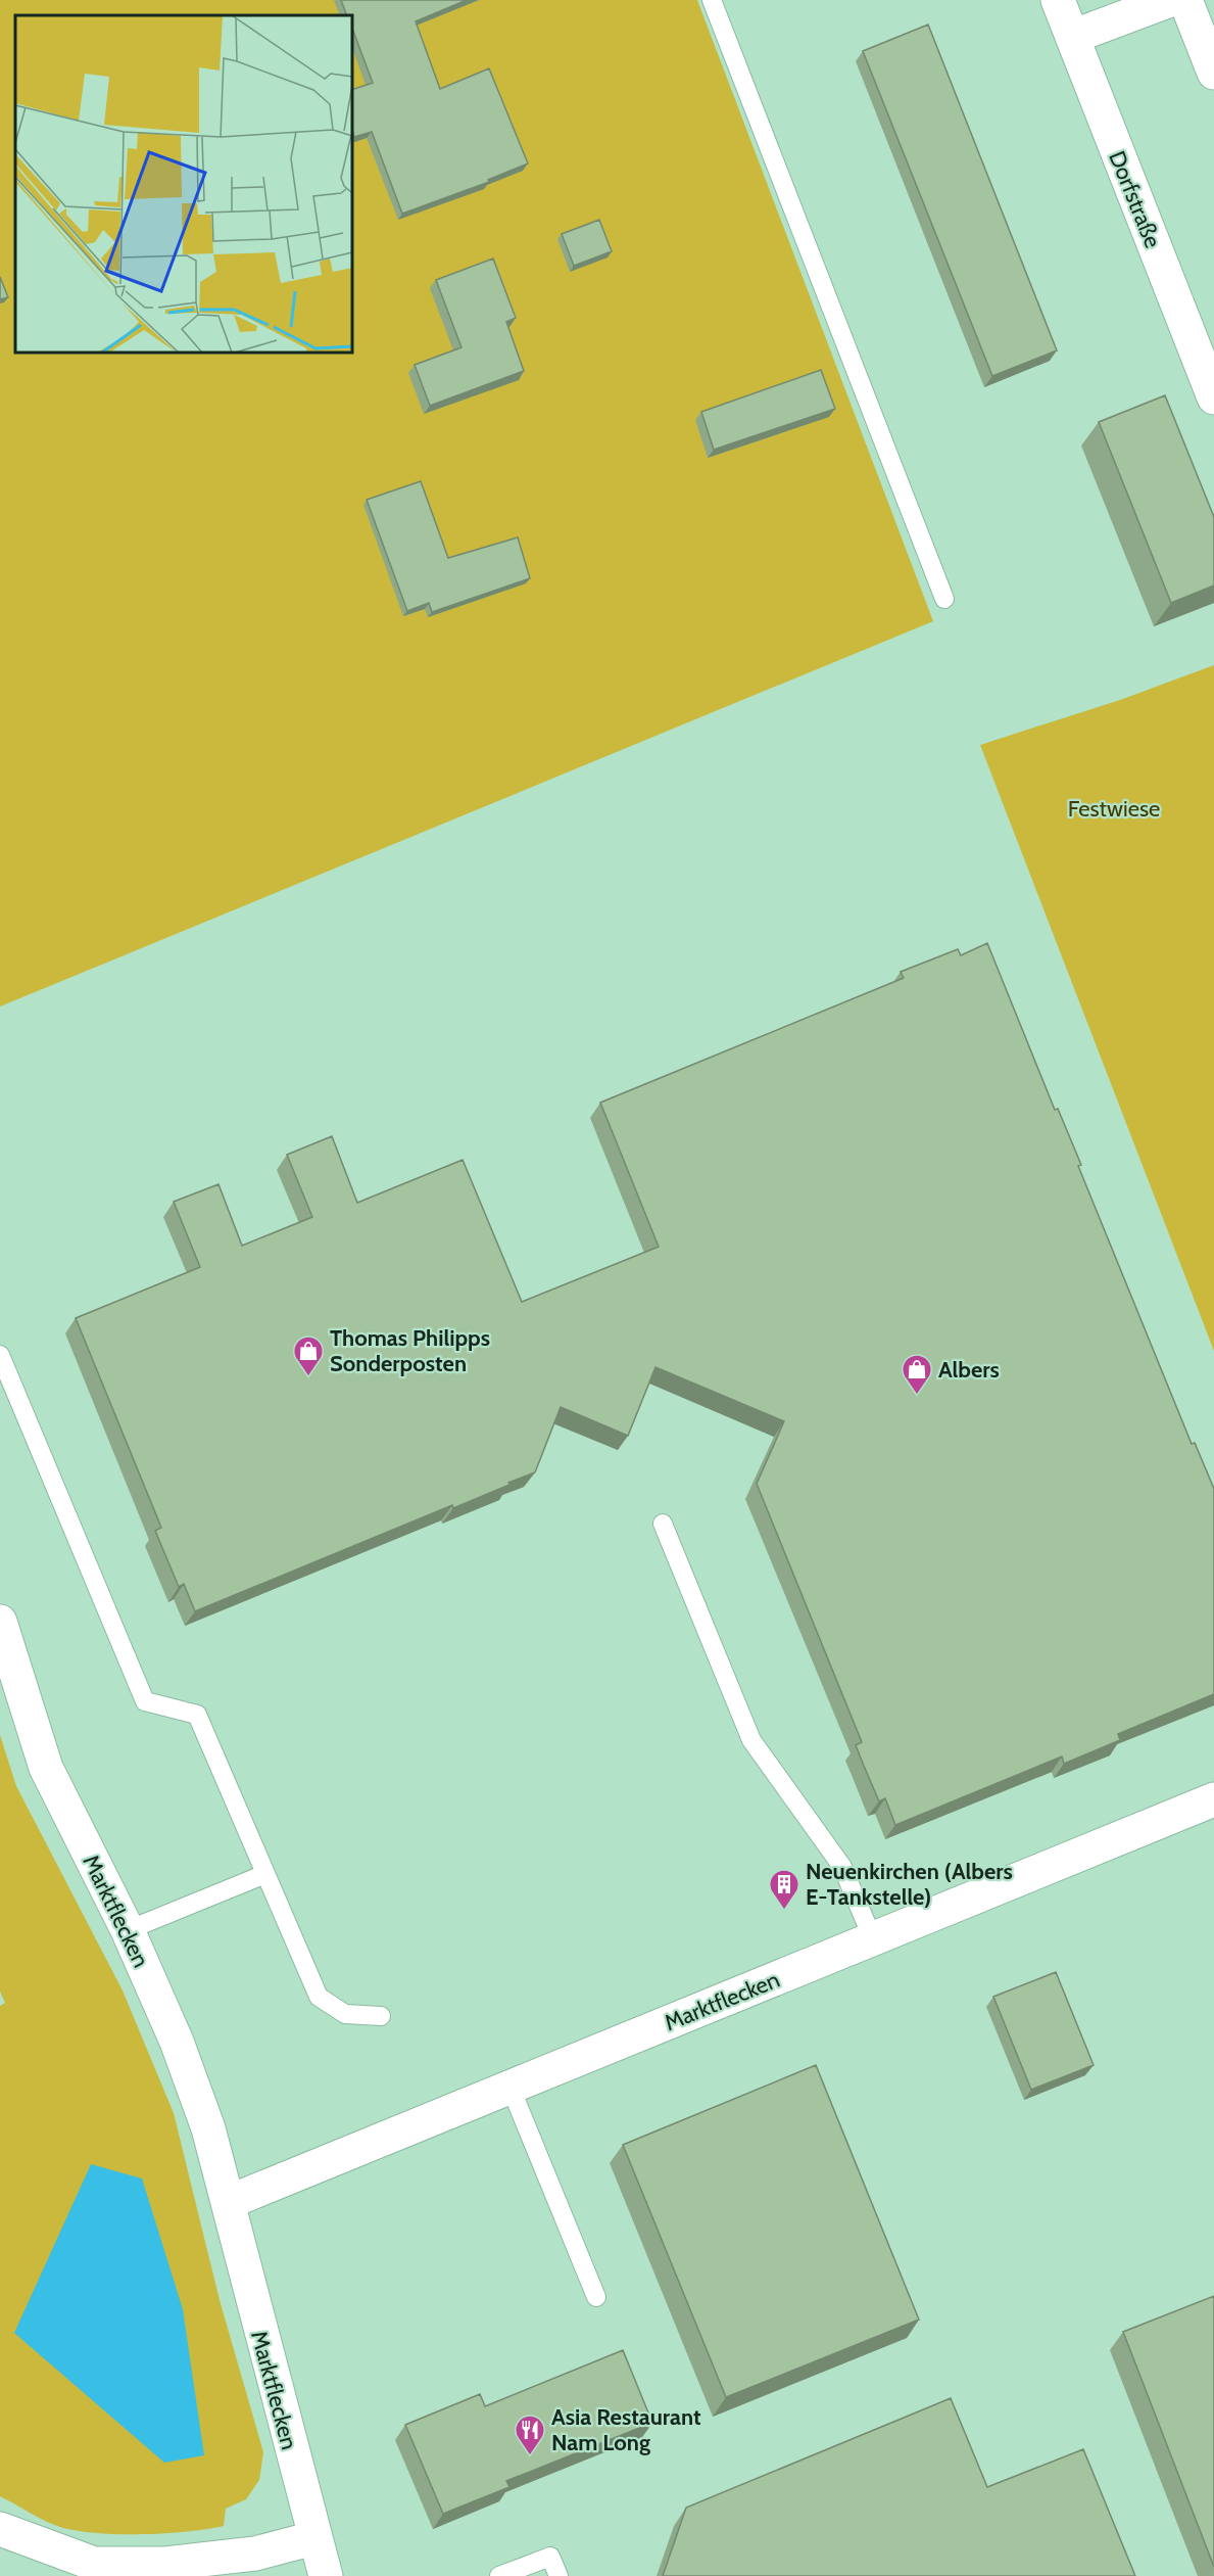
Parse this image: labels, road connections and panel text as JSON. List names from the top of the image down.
{
  "streets": {
    "street": ["Dorfstraße", "Marktflecken"]
  },
  "parks": ["Festwiese"],
  "places": {
    "shop": ["Thomas Philipps Sonderposten", "Albers"],
    "building": ["Neuenkirchen (Albers E-Tankstelle)"],
    "restaurant": ["Asia Restaurant Nam Long"]
  }
}
